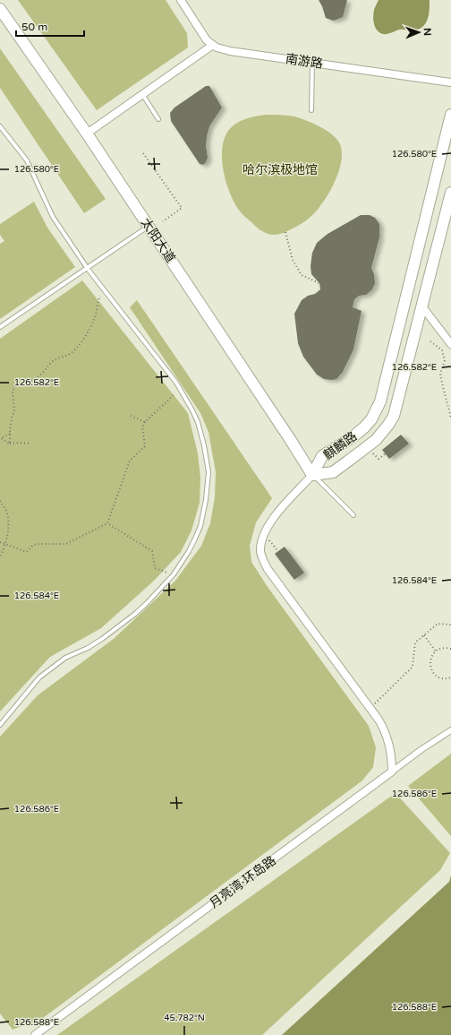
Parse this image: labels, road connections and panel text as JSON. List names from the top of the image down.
{
  "streets": {
    "main road": ["太阳大道", "麒麟路"],
    "street": ["南游路", "月亮湾·环岛路"]
  },
  "crossings": [
    ["太阳大道", "麒麟路"]
  ],
  "parks": ["哈尔滨极地馆"],
  "scale_bar": "50 m",
  "north": "right",
  "coordinates": [
    "126.580°E",
    "126.582°E",
    "126.584°E",
    "126.586°E",
    "126.588°E",
    "45.782°N"
  ]
}
